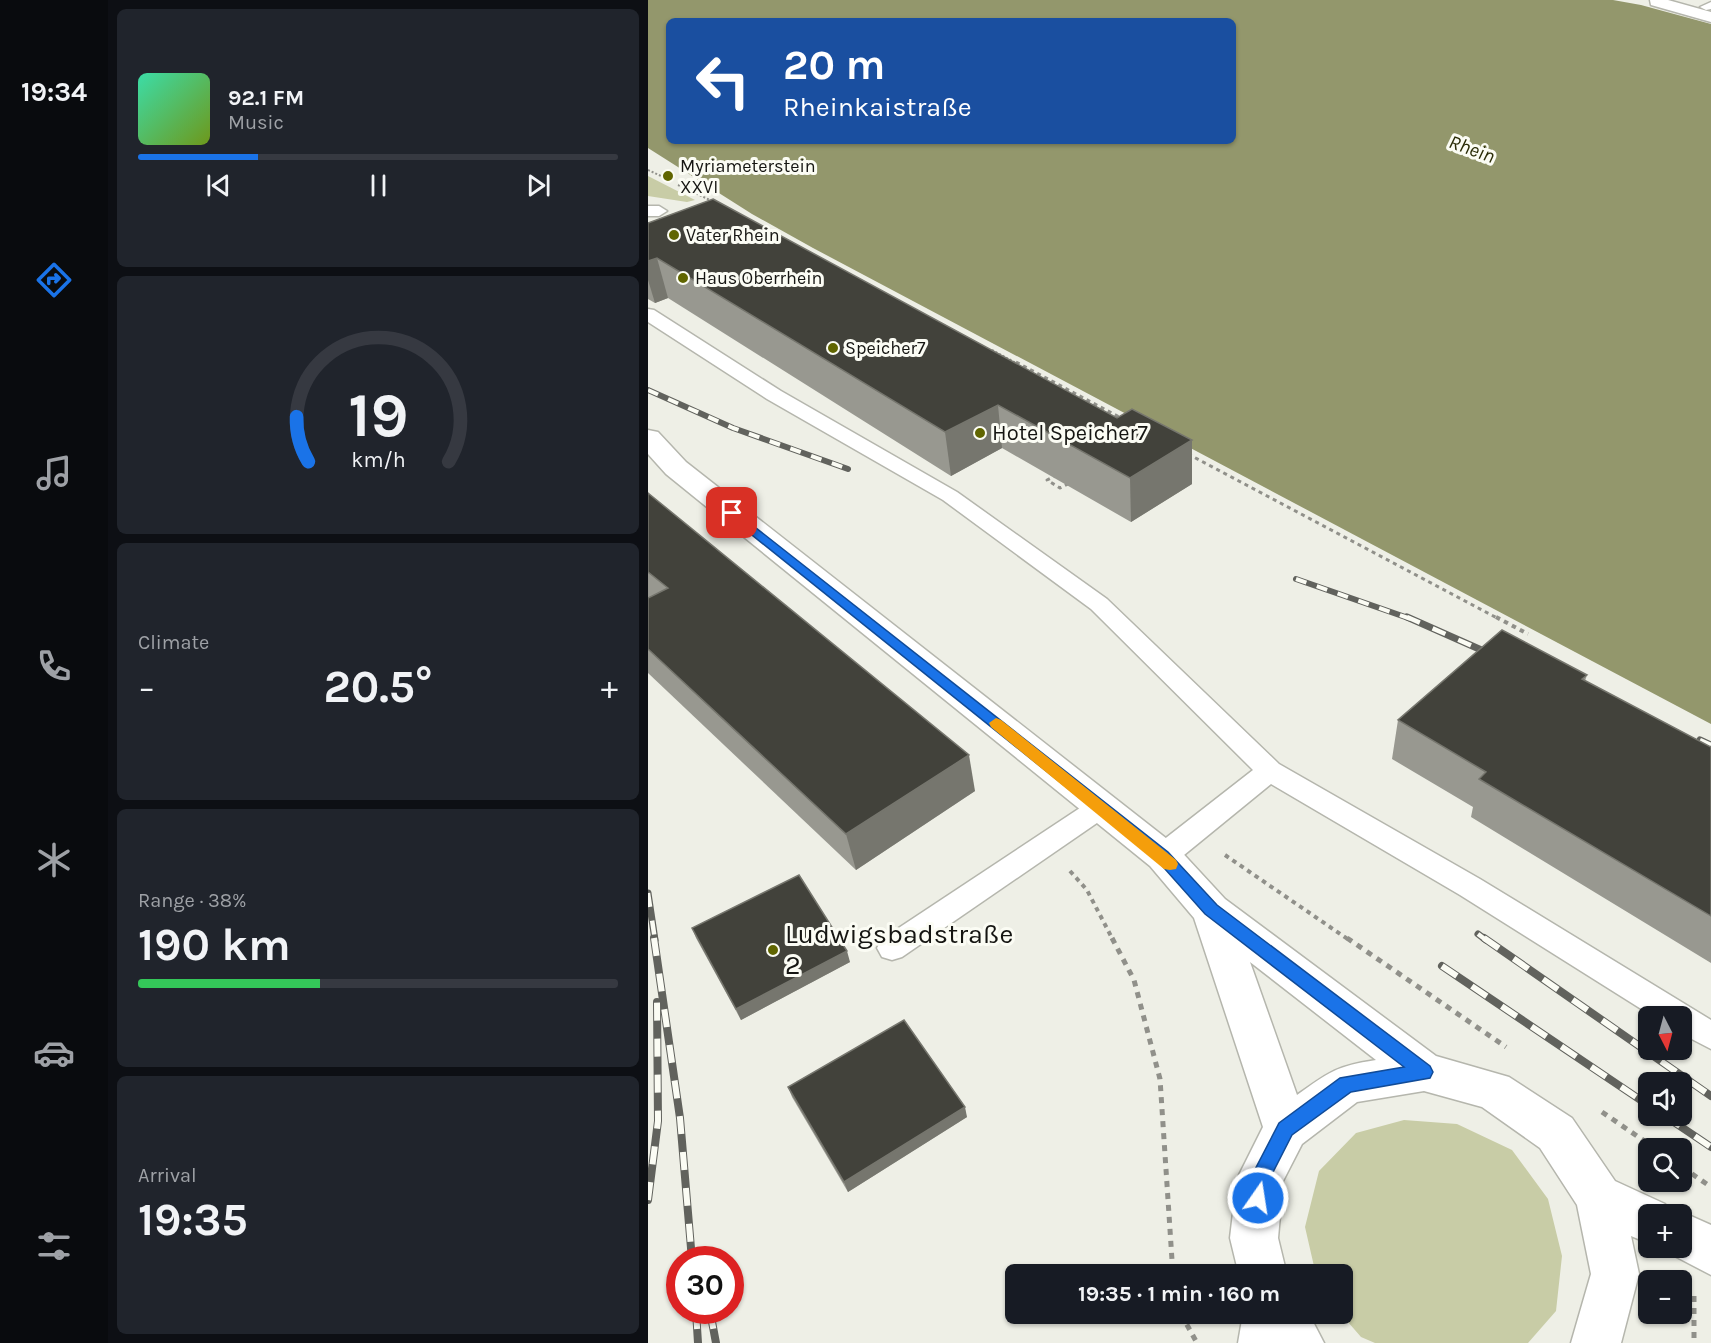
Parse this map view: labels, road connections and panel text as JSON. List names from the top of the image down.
{
  "water": ["Rhein"],
  "places": [
    "Myriameterstein XXVI",
    "Vater Rhein",
    "Haus Oberrhein",
    "Speicher7",
    "Hotel Speicher7",
    "Ludwigsbadstraße 2"
  ],
  "north": "bottom",
  "page": {
    "tabs": "19:34",
    "turn": ["20 m", "Rheinkaistraße"],
    "song": ["92.1 FM", "Music"],
    "tile": [
      "Climate",
      ["Range · 38%", "190 km"],
      ["Arrival", "19:35"]
    ],
    "heat": ["−", "20.5°", "+"],
    "map_buttons": ["+", "−"],
    "limit": "30",
    "trip": "19:35 · 1 min · 160 m",
    "gauge": ["19", "km/h"]
  }
}
